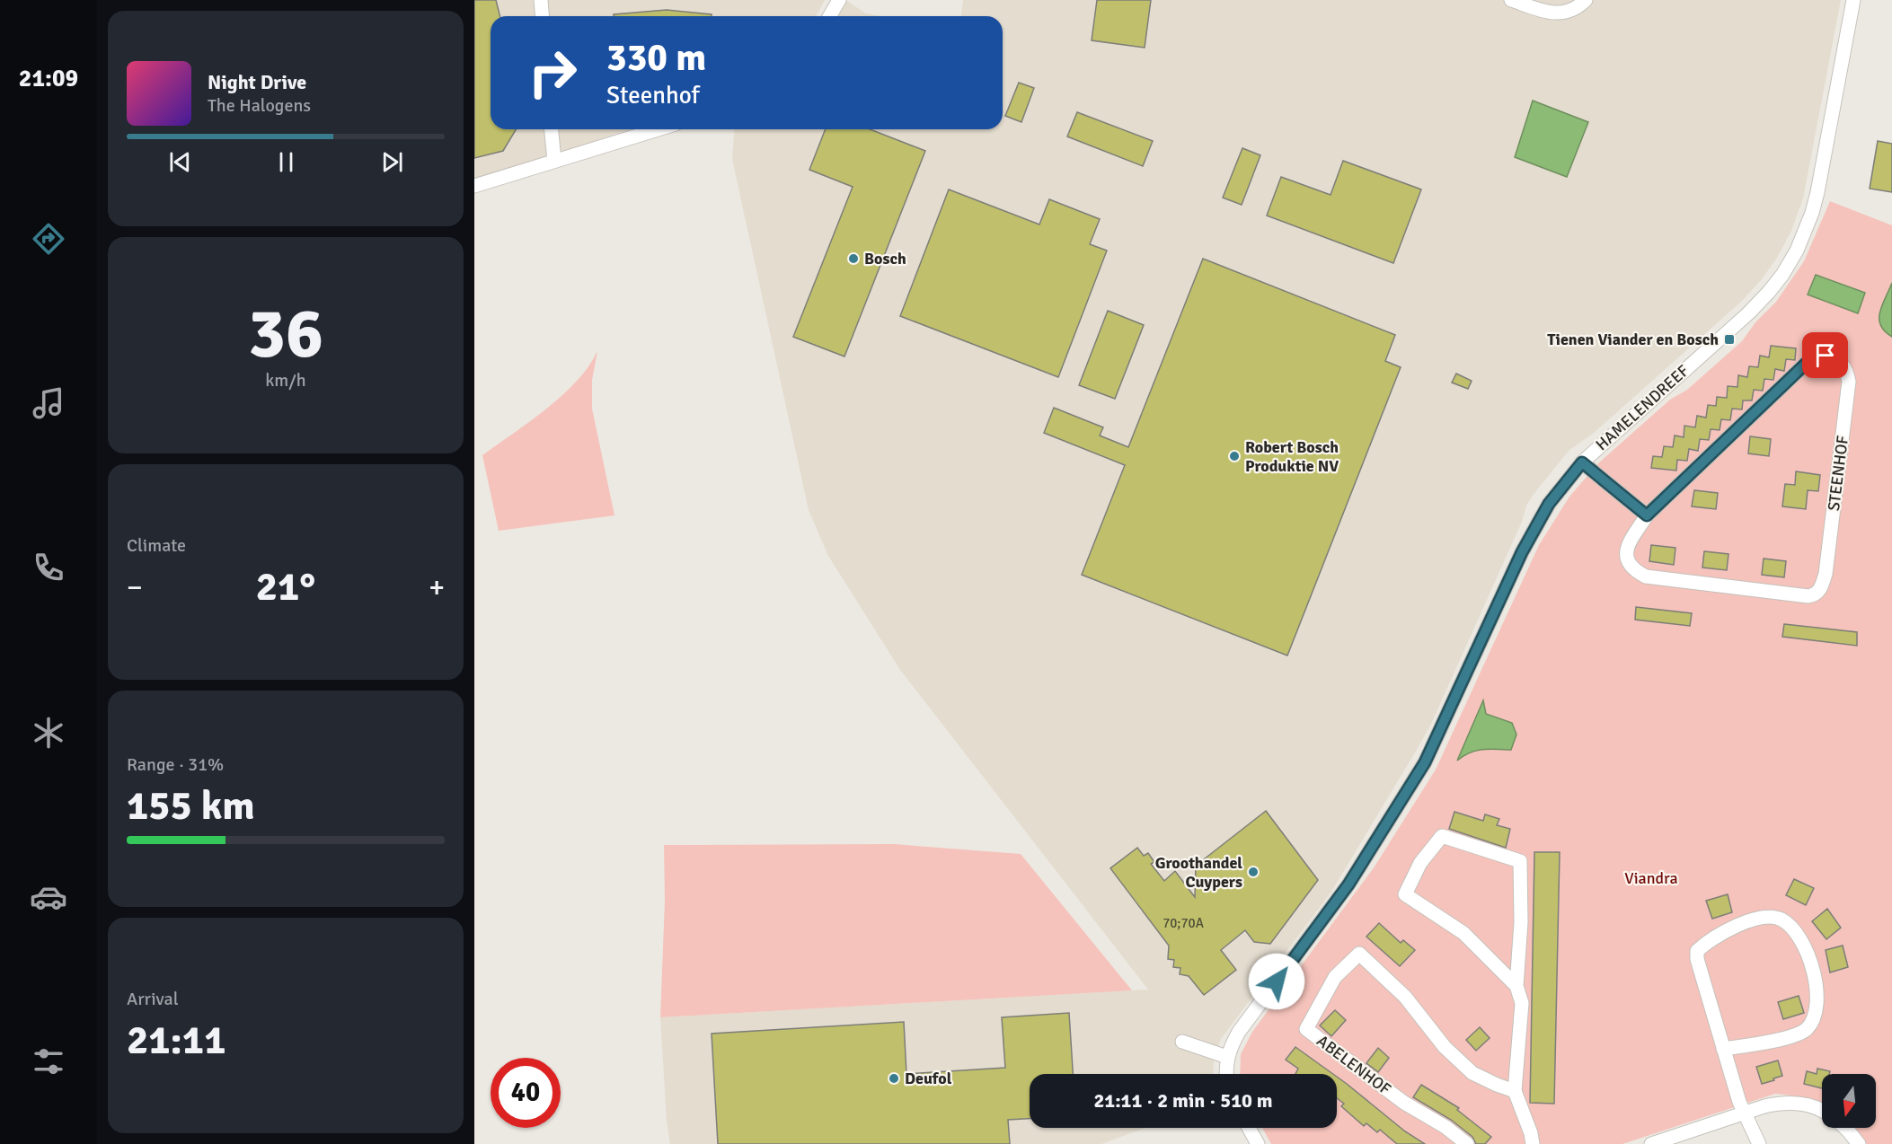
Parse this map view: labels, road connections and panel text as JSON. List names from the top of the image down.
{
  "streets": {
    "street": ["HAMELENDREEF", "STEENHOF", "ABELENHOF"]
  },
  "parks": ["Viandra"],
  "places": {
    "other": [
      "Bosch",
      "Robert Bosch Produktie NV",
      "Groothandel Cuypers",
      "Deufol"
    ],
    "transit": ["Tienen Viander en Bosch"]
  },
  "house_numbers": ["70;70A"],
  "north": "bottom",
  "page": {
    "tabs": "21:09",
    "turn": ["330 m", "Steenhof"],
    "song": ["Night Drive", "The Halogens"],
    "tile": [
      ["36", "km/h"],
      "Climate",
      ["Range · 31%", "155 km"],
      ["Arrival", "21:11"]
    ],
    "heat": ["−", "21°", "+"],
    "limit": "40",
    "trip": "21:11 · 2 min · 510 m"
  }
}
